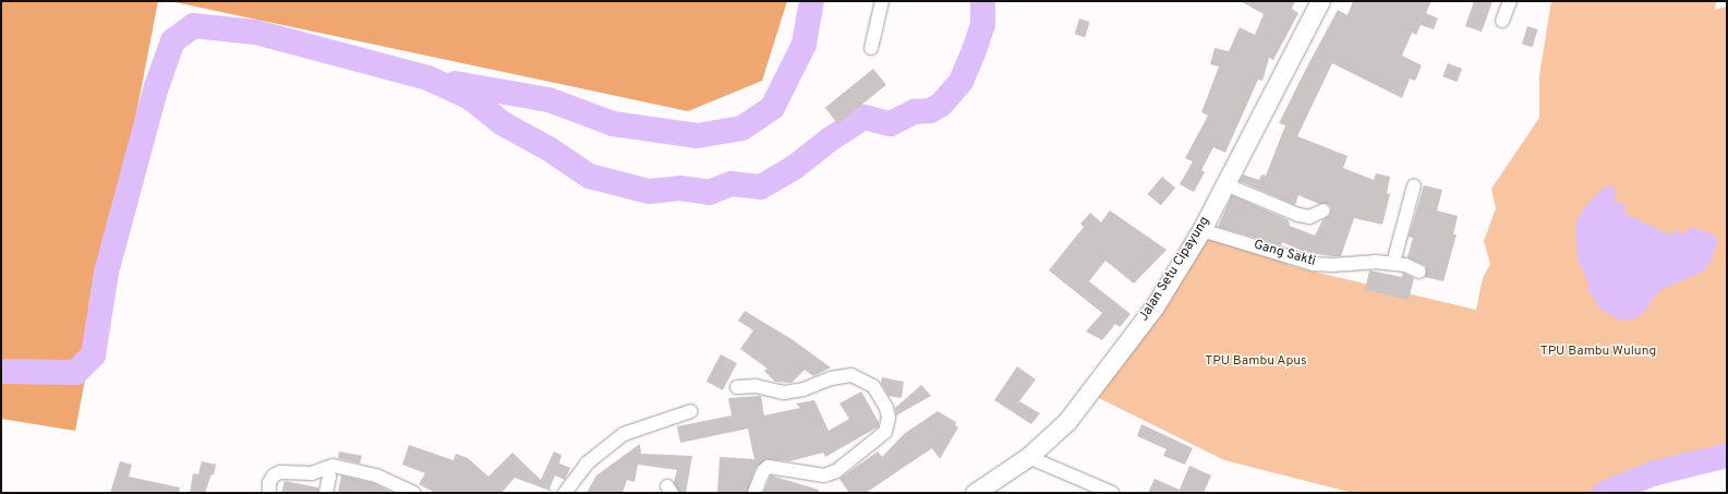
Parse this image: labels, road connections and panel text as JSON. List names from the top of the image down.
{
  "streets": {
    "street": ["Gang Sakti", "Jalan Setu Cipayung"]
  },
  "crossings": [
    ["Gang Sakti", "Jalan Setu Cipayung"]
  ],
  "parks": ["TPU Bambu Wulung", "TPU Bambu Apus"]
}
